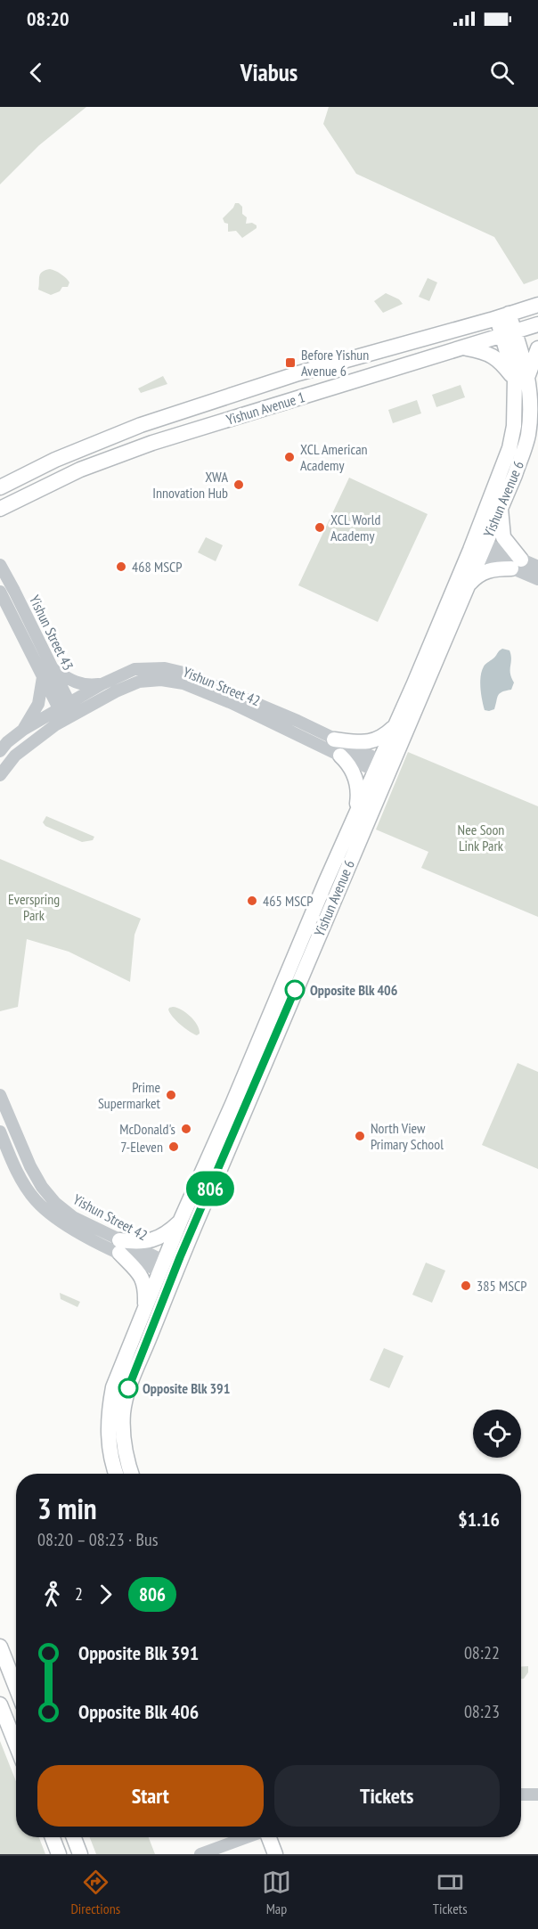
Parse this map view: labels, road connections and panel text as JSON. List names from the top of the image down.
{
  "streets": {
    "main road": ["Yishun Avenue 1", "Yishun Avenue 6"],
    "street": ["Yishun Street 43", "Yishun Street 42"]
  },
  "crossings": [
    ["Yishun Avenue 1", "Yishun Avenue 6"],
    ["Yishun Avenue 6", "Yishun Street 42"],
    ["Yishun Street 43", "Yishun Street 42"]
  ],
  "parks": ["Nee Soon Link Park", "Everspring Park"],
  "places": {
    "transit": ["Before Yishun Avenue 6"],
    "other": [
      "XCL American Academy",
      "XWA Innovation Hub",
      "XCL World Academy",
      "468 MSCP",
      "465 MSCP",
      "Opposite Blk 406",
      "Prime Supermarket",
      "McDonald's",
      "North View Primary School",
      "7-Eleven",
      "385 MSCP",
      "Opposite Blk 391"
    ]
  },
  "lines": ["bus line 806"],
  "page": {
    "status": "08:20",
    "header": "Viabus",
    "on_map": "806",
    "heading": ["3 min", "08:20 – 08:23 · Bus", "$1.16"],
    "legs": ["2", "806"],
    "list": [
      {
        "name": "Opposite Blk 391",
        "value": "08:22"
      },
      {
        "name": "Opposite Blk 406",
        "value": "08:23"
      }
    ],
    "buttons": ["Start", "Tickets"],
    "tabs": ["Directions", "Map", "Tickets"]
  }
}
